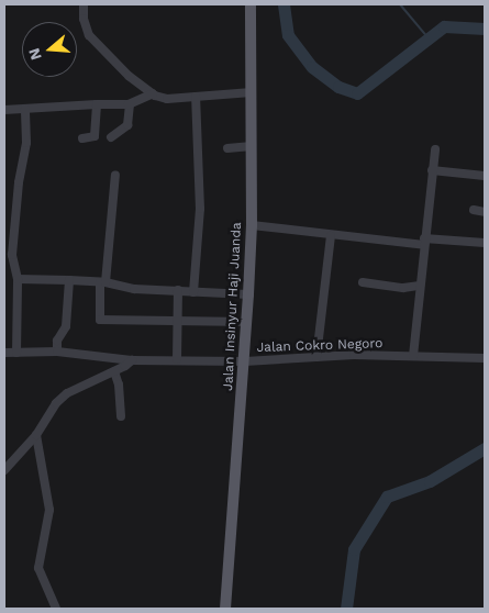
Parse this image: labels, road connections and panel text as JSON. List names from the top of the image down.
{
  "streets": {
    "main road": ["Jalan Insinyur Haji Juanda"],
    "street": ["Jalan Cokro Negoro"]
  },
  "crossings": [
    ["Jalan Insinyur Haji Juanda", "Jalan Cokro Negoro"]
  ],
  "north": "left"
}
